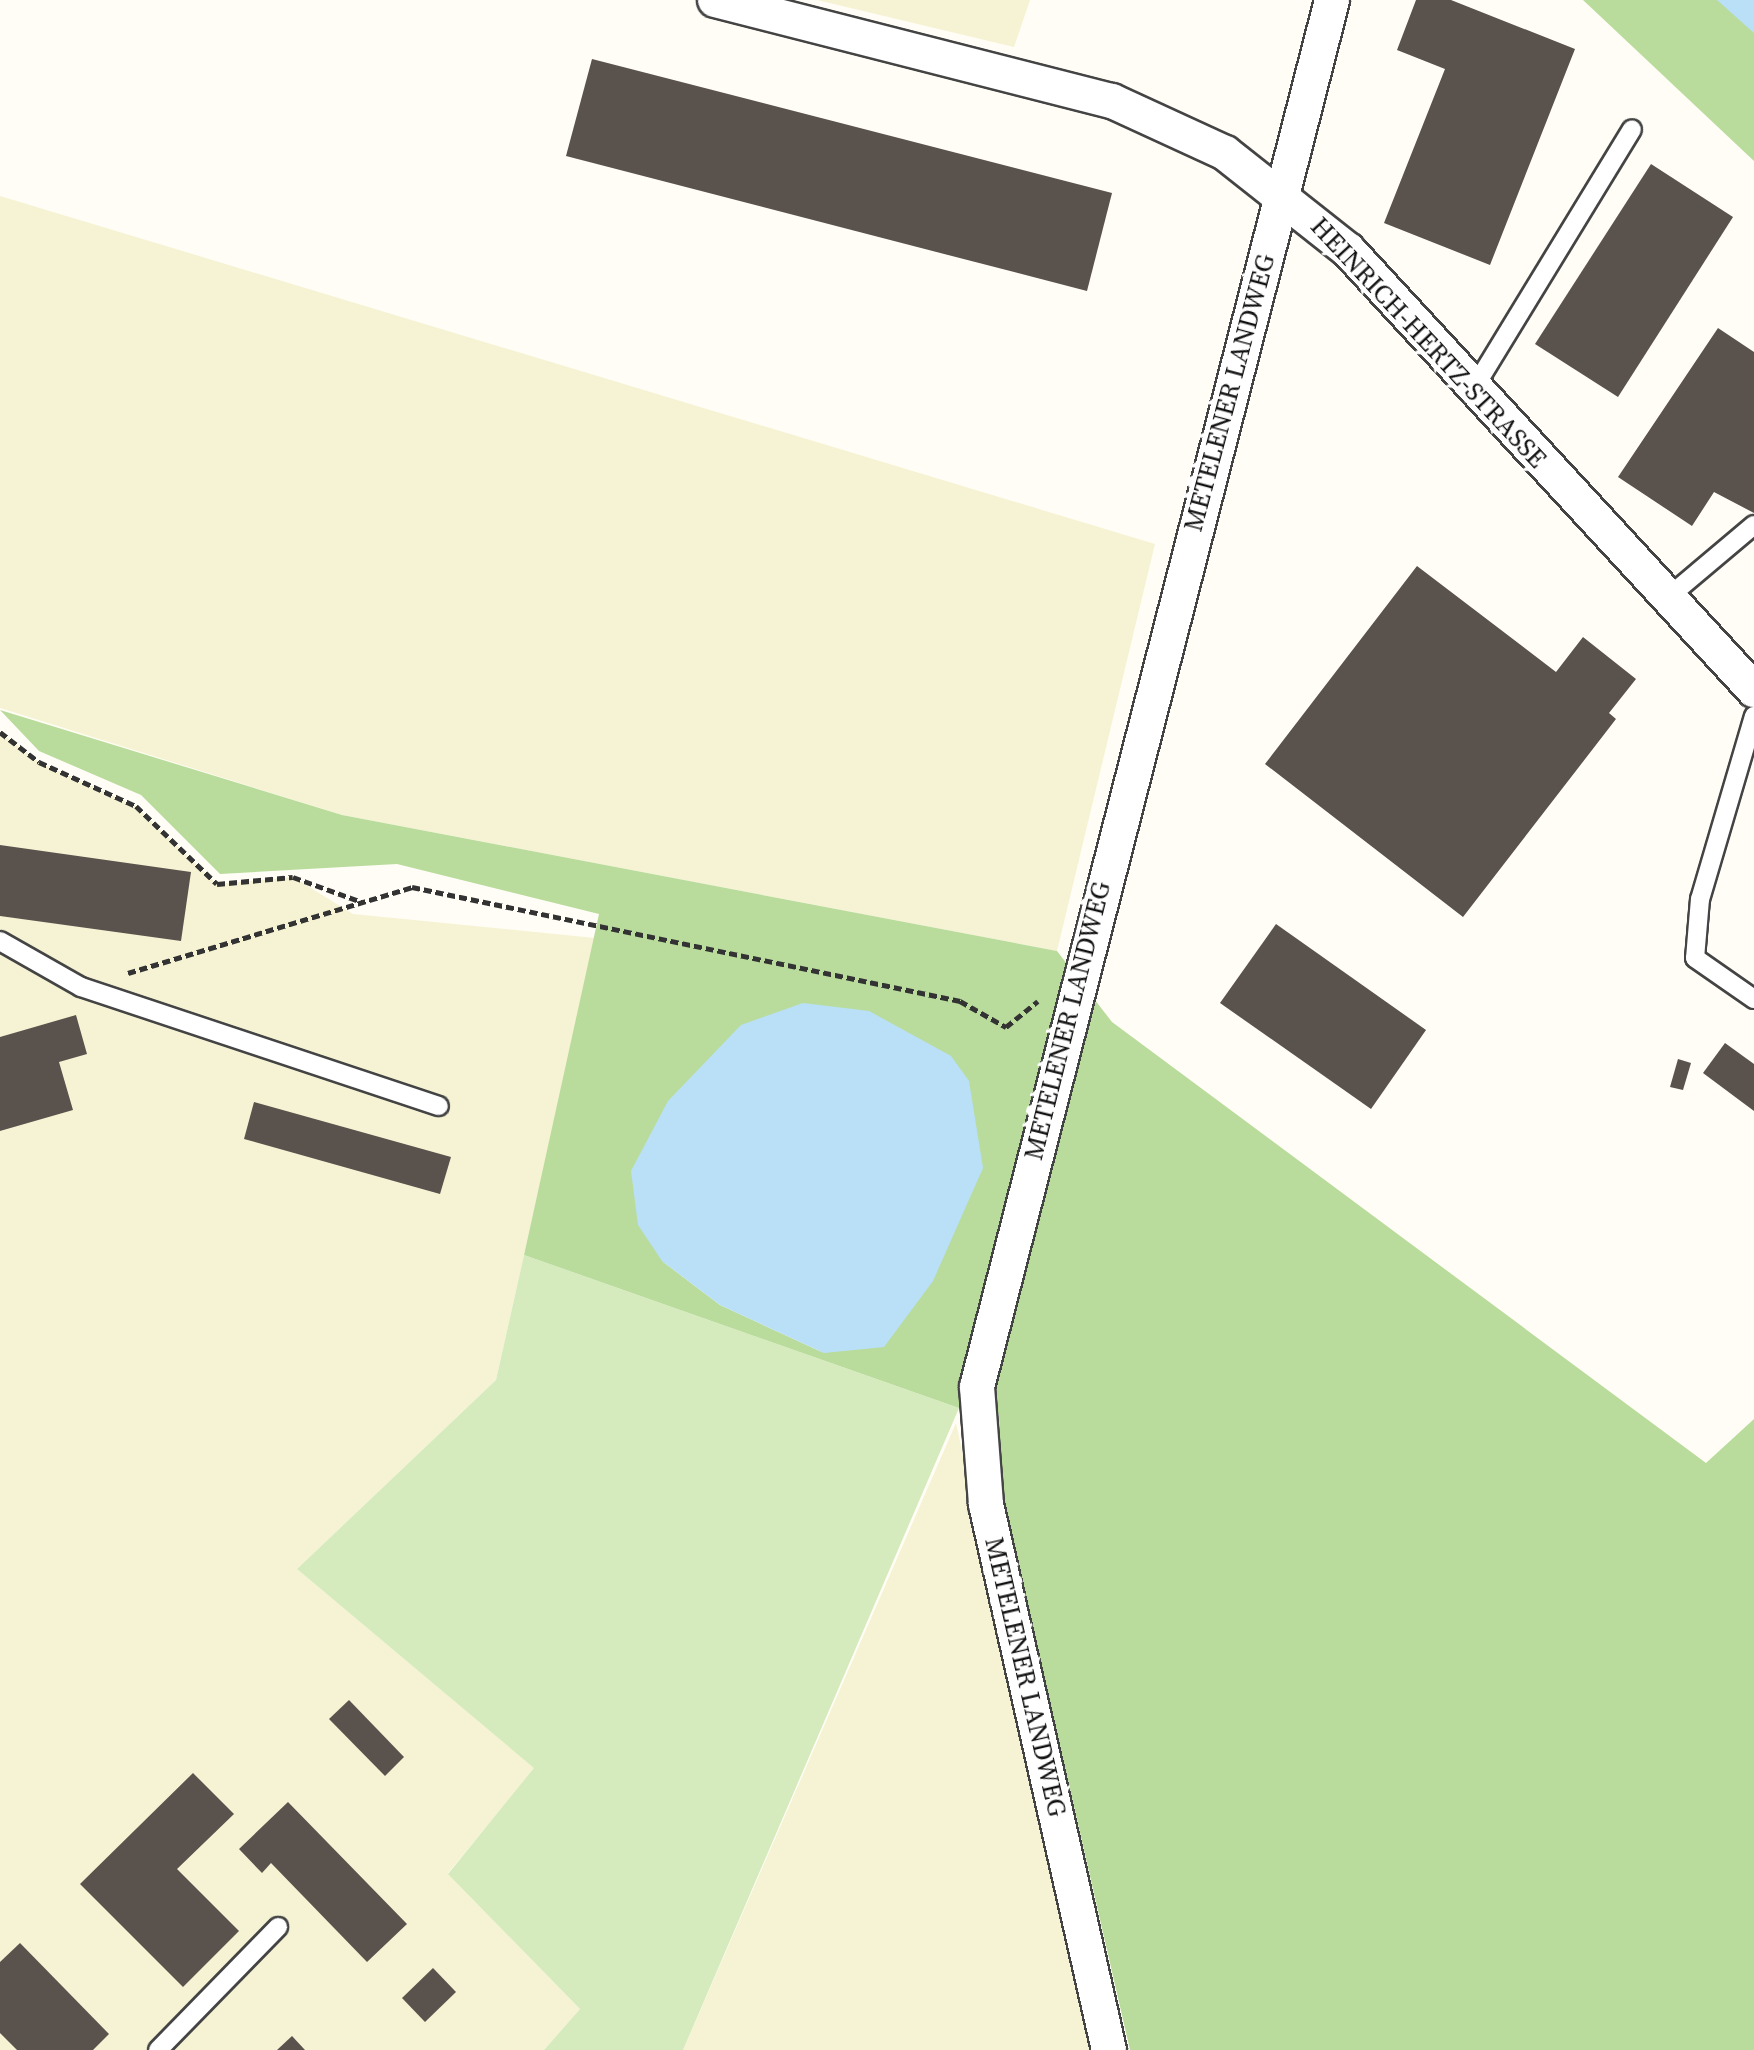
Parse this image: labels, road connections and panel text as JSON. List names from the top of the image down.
{
  "streets": {
    "street": ["HEINRICH-HERTZ-STRASSE", "METELENER LANDWEG"]
  },
  "crossings": [
    ["HEINRICH-HERTZ-STRASSE", "METELENER LANDWEG"]
  ]
}
